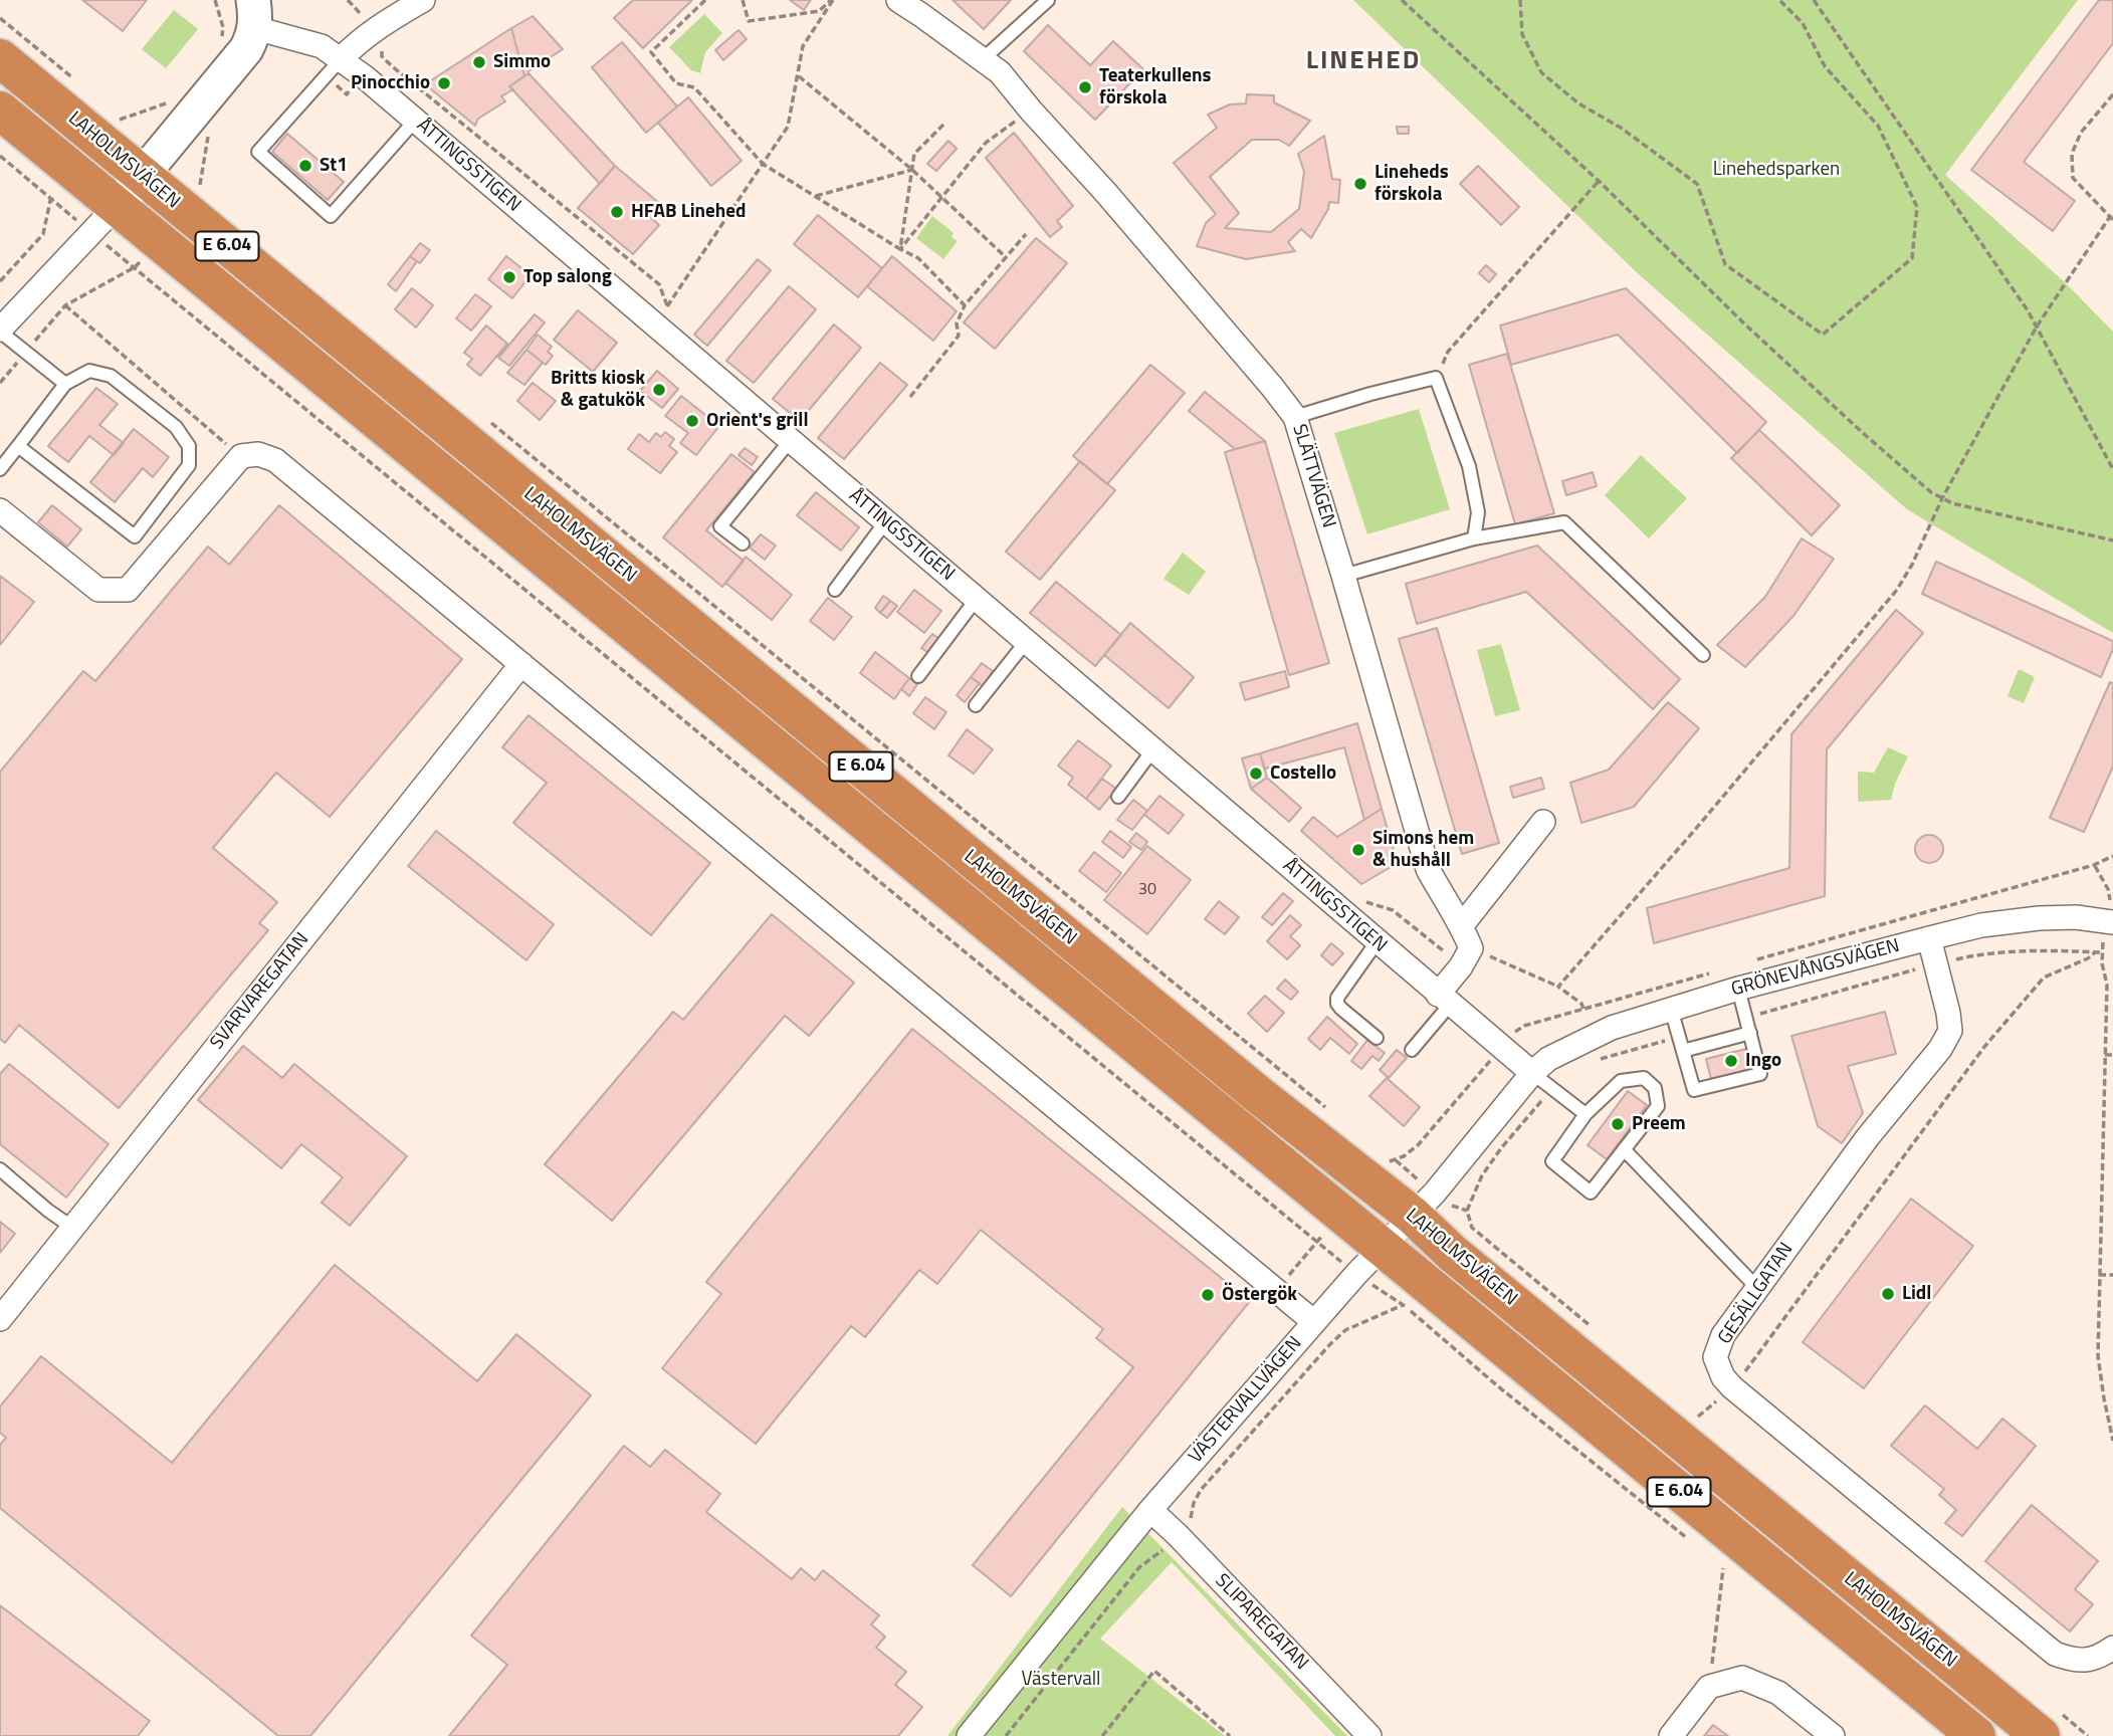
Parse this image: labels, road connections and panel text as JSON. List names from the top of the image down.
{
  "streets": {
    "highway": ["LAHOLMSVÄGEN", "E 6.04"],
    "street": [
      "ÅTTINGSSTIGEN",
      "SLÄTTVÄGEN",
      "GRÖNEVÅNGSVÄGEN",
      "SVARVAREGATAN",
      "GESÄLLGATAN",
      "VÄSTERVALLVÄGEN",
      "SLIPAREGATAN"
    ]
  },
  "crossings": [
    ["LAHOLMSVÄGEN", "VÄSTERVALLVÄGEN"],
    ["ÅTTINGSSTIGEN", "GRÖNEVÅNGSVÄGEN"],
    ["ÅTTINGSSTIGEN", "VÄSTERVALLVÄGEN"],
    ["GRÖNEVÅNGSVÄGEN", "GESÄLLGATAN"],
    ["GRÖNEVÅNGSVÄGEN", "VÄSTERVALLVÄGEN"],
    ["VÄSTERVALLVÄGEN", "SLIPAREGATAN"]
  ],
  "districts": ["LINEHED"],
  "parks": ["Linehedsparken", "Västervall"],
  "places": [
    "Simmo",
    "Pinocchio",
    "Teaterkullens förskola",
    "St1",
    "Lineheds förskola",
    "HFAB Linehed",
    "Top salong",
    "Britts kiosk & gatukök",
    "Orient's grill",
    "Costello",
    "Simons hem & hushåll",
    "Ingo",
    "Preem",
    "Lidl",
    "Östergök"
  ],
  "house_numbers": ["30"]
}
